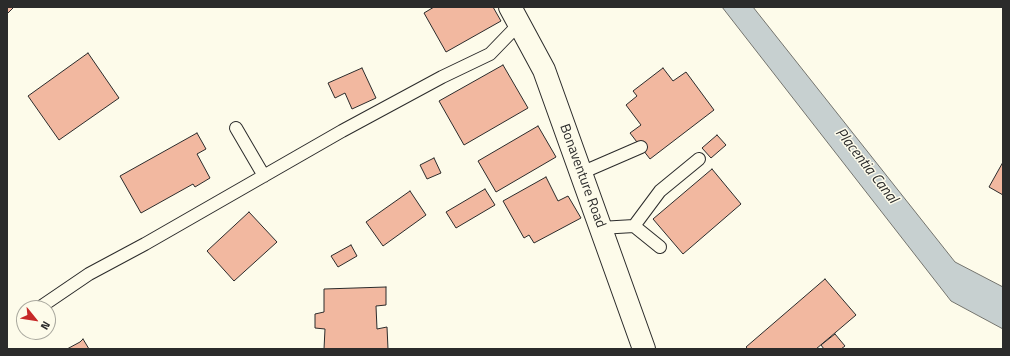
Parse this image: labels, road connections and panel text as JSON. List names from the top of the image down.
{
  "streets": {
    "street": ["Bonaventure Road"]
  },
  "water": ["Placentia Canal"],
  "north": "bottom right"
}
